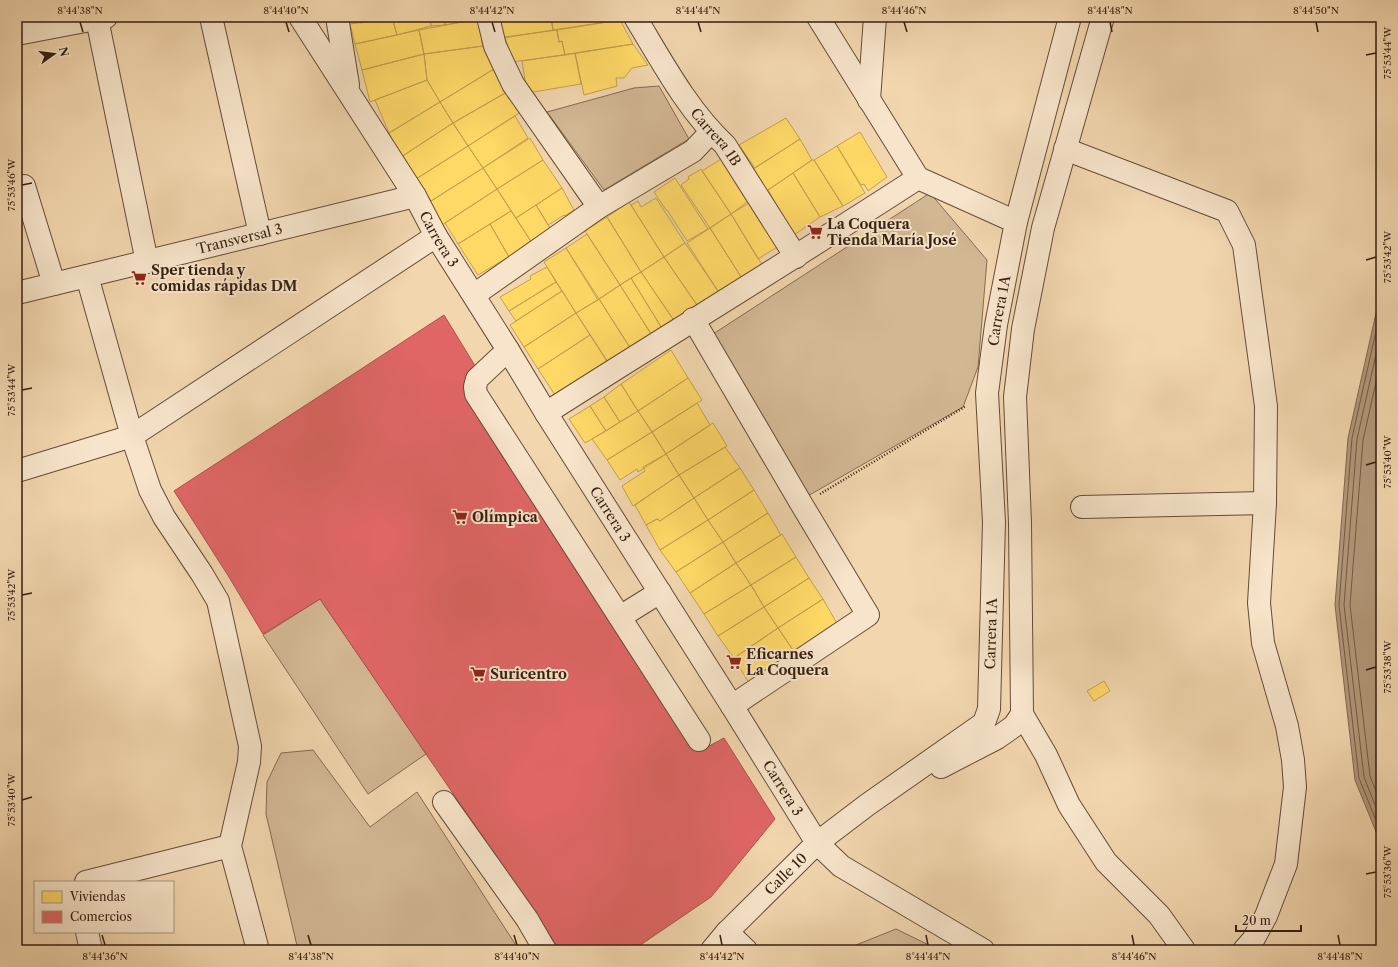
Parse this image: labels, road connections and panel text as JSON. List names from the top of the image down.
{
  "streets": {
    "street": [
      "Carrera 1B",
      "Transversal 3",
      "Carrera 3",
      "Carrera 1A",
      "Calle 10"
    ]
  },
  "crossings": [
    ["Transversal 3", "Carrera 3"],
    ["Carrera 3", "Calle 10"],
    ["Carrera 1A", "Calle 10"]
  ],
  "places": {
    "supermarket": [
      "La Coquera Tienda María José",
      "Sper tienda y comidas rápidas DM",
      "Olímpica",
      "Eficarnes La Coquera",
      "Suricentro"
    ]
  },
  "legend": ["Viviendas", "Comercios"],
  "scale_bar": "20 m",
  "north": "right",
  "coordinates": [
    "8°44'38\"N",
    "8°44'40\"N",
    "8°44'42\"N",
    "8°44'44\"N",
    "8°44'46\"N",
    "8°44'48\"N",
    "8°44'50\"N",
    "75°53'44\"W",
    "75°53'46\"W",
    "75°53'42\"W",
    "75°53'40\"W",
    "75°53'38\"W",
    "75°53'36\"W",
    "8°44'36\"N"
  ]
}
